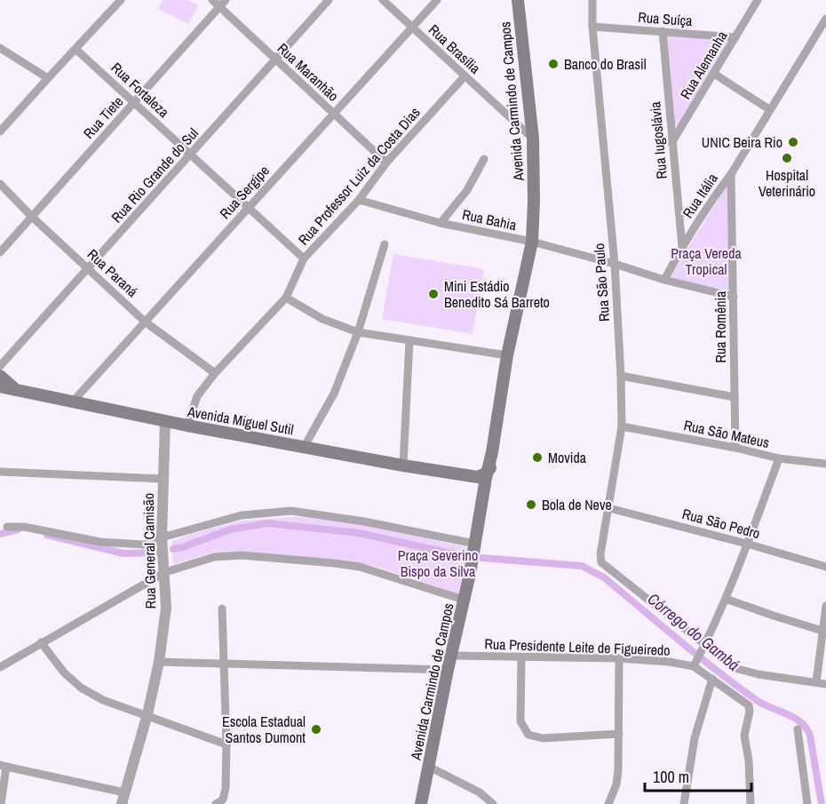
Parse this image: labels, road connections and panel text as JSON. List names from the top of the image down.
{
  "streets": {
    "main road": ["Avenida Carmindo de Campos", "Avenida Miguel Sutil"],
    "street": [
      "Rua Suíça",
      "Rua Brasília",
      "Rua Alemanha",
      "Rua Maranhão",
      "Rua Fortaleza",
      "Rua Tiete",
      "Rua Iugoslávia",
      "Rua Rio Grande do Sul",
      "Rua Professor Luiz da Costa Dias",
      "Rua Sergipe",
      "Rua Itália",
      "Rua Bahia",
      "Rua Paraná",
      "Rua São Paulo",
      "Rua Romênia",
      "Rua São Mateus",
      "Rua São Pedro",
      "Rua General Camisão",
      "Rua Presidente Leite de Figueiredo"
    ]
  },
  "crossings": [
    ["Rua Suíça", "Rua Alemanha"],
    ["Rua Suíça", "Rua Iugoslávia"],
    ["Rua Suíça", "Rua São Paulo"],
    ["Rua Brasília", "Avenida Carmindo de Campos"],
    ["Rua Brasília", "Rua Professor Luiz da Costa Dias"],
    ["Rua Brasília", "Rua Sergipe"],
    ["Rua Alemanha", "Rua Iugoslávia"],
    ["Rua Maranhão", "Rua Tiete"],
    ["Rua Maranhão", "Rua Rio Grande do Sul"],
    ["Rua Maranhão", "Rua Professor Luiz da Costa Dias"],
    ["Rua Maranhão", "Rua Sergipe"],
    ["Rua Fortaleza", "Rua Tiete"],
    ["Rua Fortaleza", "Rua Rio Grande do Sul"],
    ["Rua Fortaleza", "Rua Professor Luiz da Costa Dias"],
    ["Rua Fortaleza", "Rua Sergipe"],
    ["Avenida Carmindo de Campos", "Rua Bahia"],
    ["Avenida Carmindo de Campos", "Avenida Miguel Sutil"],
    ["Avenida Carmindo de Campos", "Rua Presidente Leite de Figueiredo"],
    ["Rua Tiete", "Rua Paraná"],
    ["Rua Iugoslávia", "Rua Itália"],
    ["Rua Rio Grande do Sul", "Rua Paraná"],
    ["Rua Professor Luiz da Costa Dias", "Rua Bahia"],
    ["Rua Professor Luiz da Costa Dias", "Rua Paraná"],
    ["Rua Professor Luiz da Costa Dias", "Avenida Miguel Sutil"],
    ["Rua Sergipe", "Rua Paraná"],
    ["Rua Sergipe", "Avenida Miguel Sutil"],
    ["Rua Itália", "Rua Romênia"],
    ["Rua Bahia", "Rua São Paulo"],
    ["Rua São Paulo", "Rua São Mateus"],
    ["Rua São Paulo", "Rua São Pedro"],
    ["Rua Romênia", "Rua São Mateus"],
    ["Avenida Miguel Sutil", "Rua General Camisão"]
  ],
  "water": ["Córrego do Gambá"],
  "parks": ["Praça Vereda Tropical", "Praça Severino Bispo da Silva"],
  "places": [
    "Banco do Brasil",
    "UNIC Beira Rio",
    "Hospital Veterinário",
    "Mini Estádio Benedito Sá Barreto",
    "Movida",
    "Bola de Neve",
    "Escola Estadual Santos Dumont"
  ],
  "scale_bar": "100 m"
}
